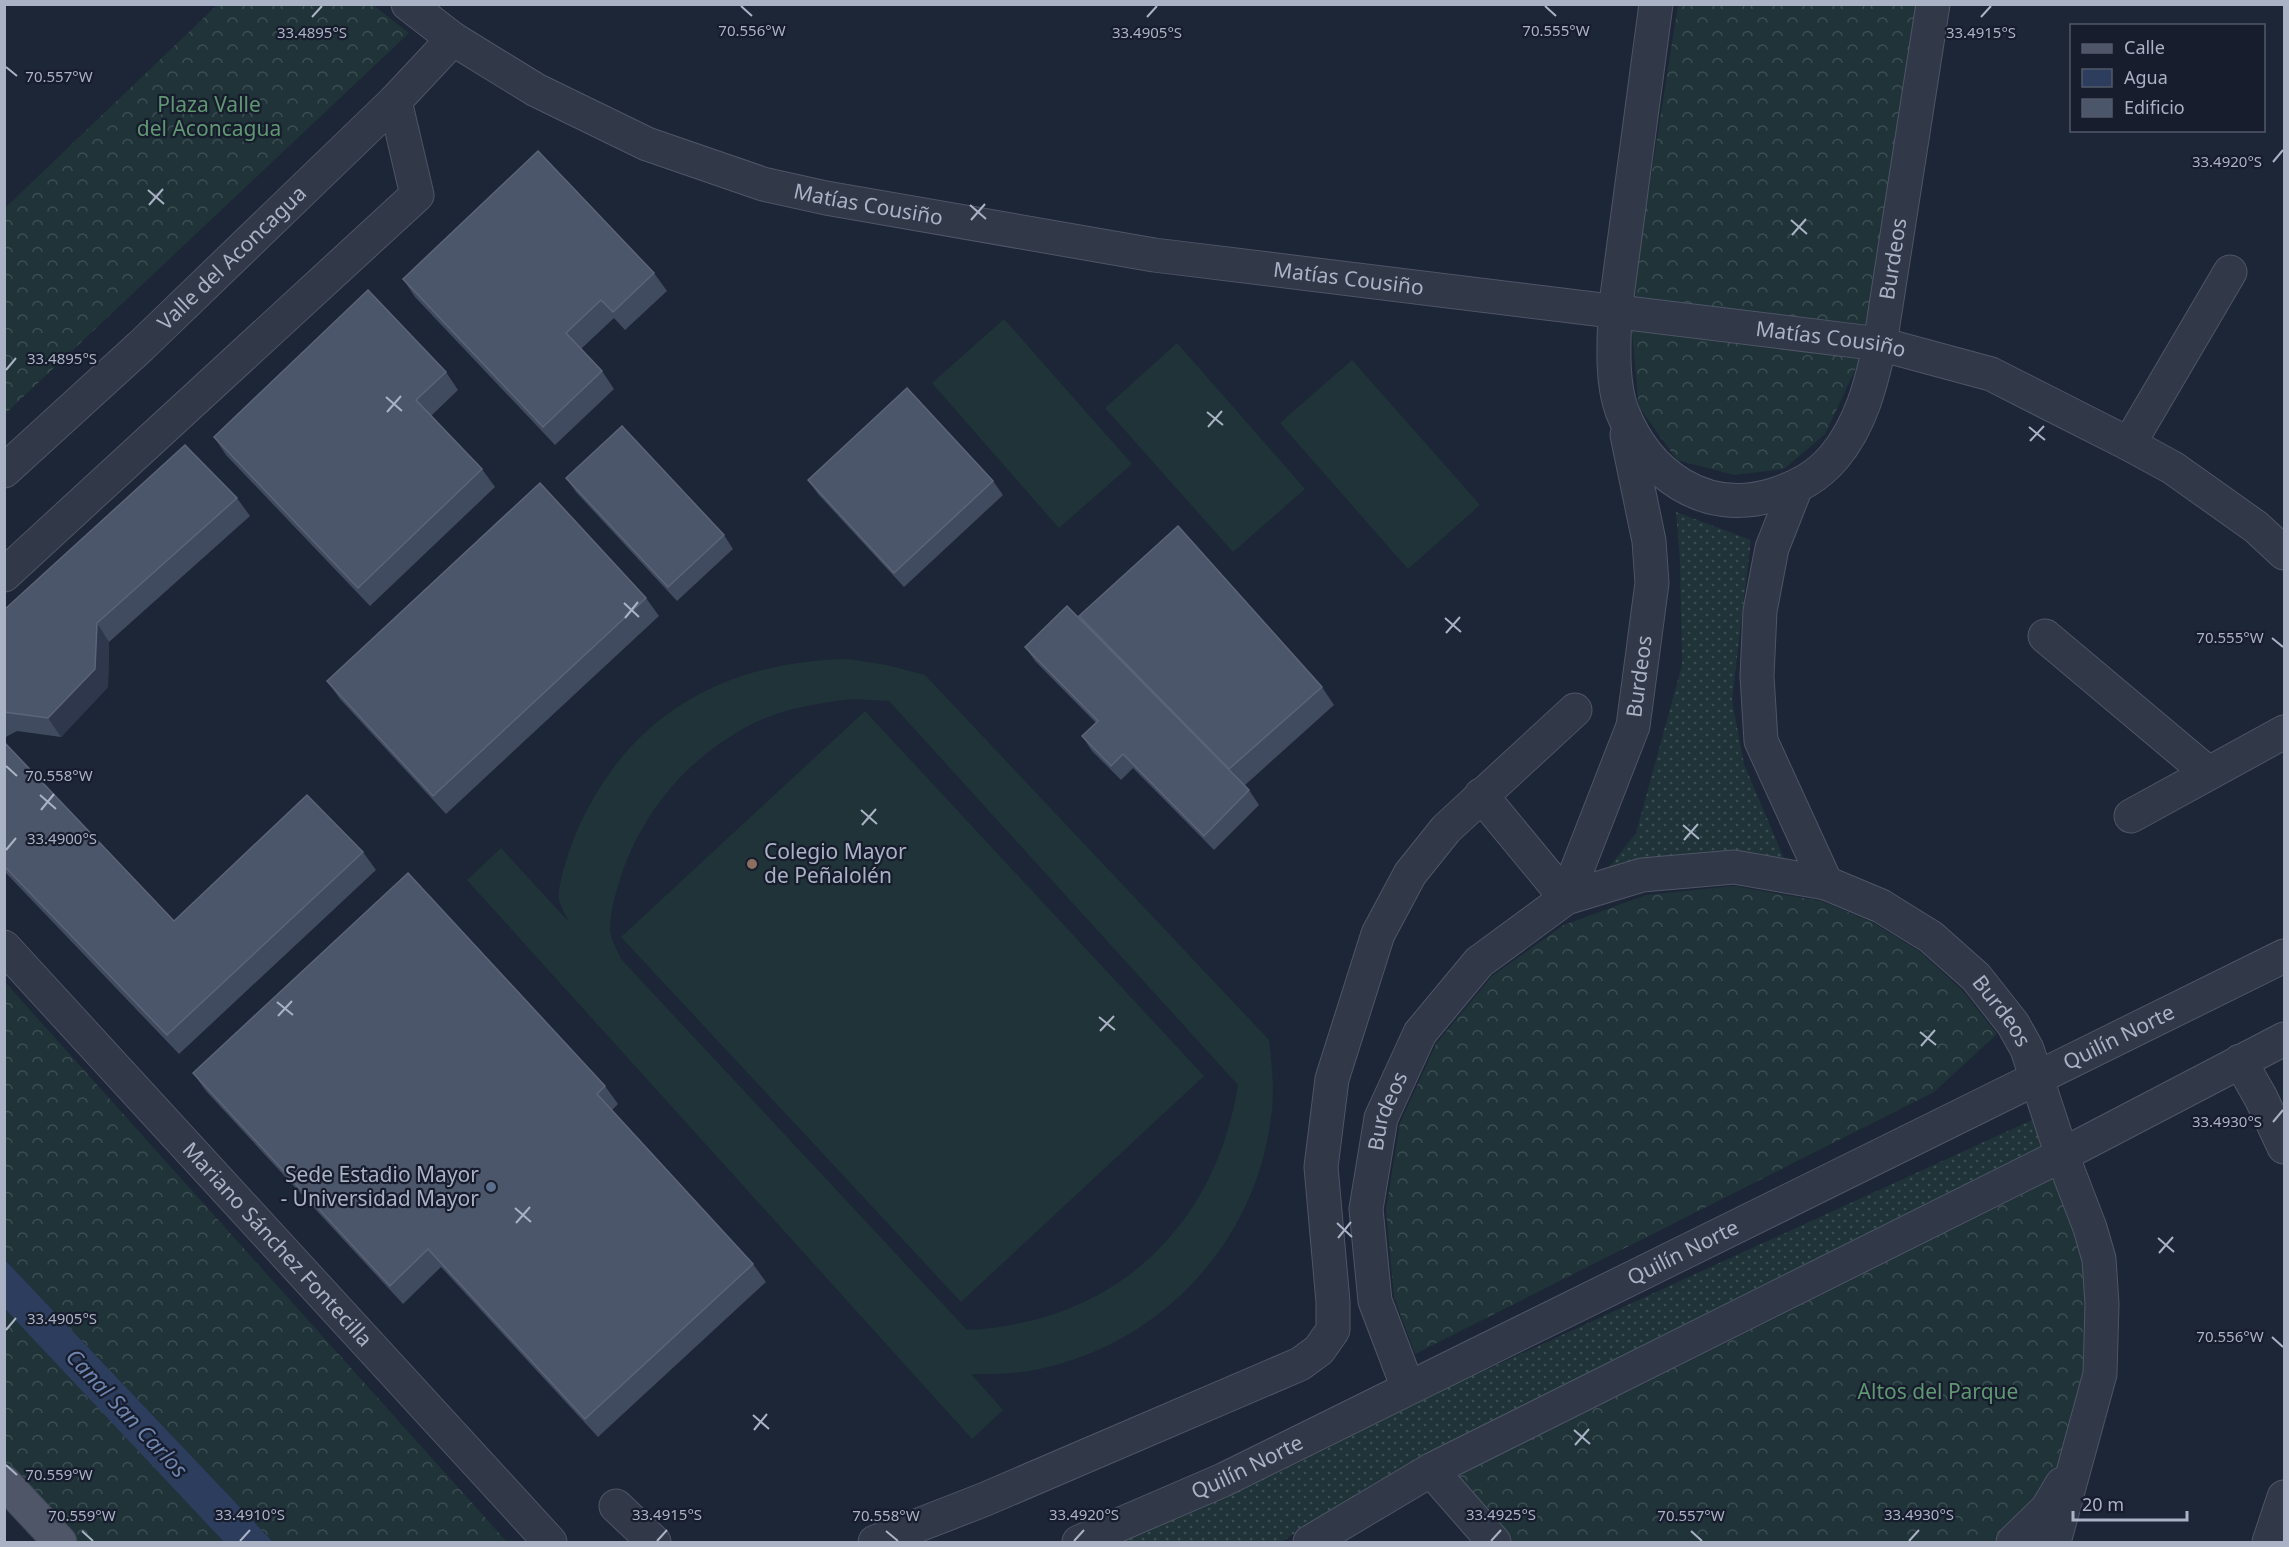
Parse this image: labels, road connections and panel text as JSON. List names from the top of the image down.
{
  "streets": {
    "street": [
      "Matías Cousiño",
      "Valle del Aconcagua",
      "Burdeos",
      "Quilín Norte",
      "Mariano Sánchez Fontecilla"
    ]
  },
  "crossings": [
    ["Matías Cousiño", "Valle del Aconcagua"],
    ["Matías Cousiño", "Burdeos"],
    ["Burdeos", "Quilín Norte"]
  ],
  "water": ["Canal San Carlos"],
  "parks": ["Plaza Valle del Aconcagua", "Altos del Parque"],
  "places": ["Colegio Mayor de Peñalolén", "Sede Estadio Mayor - Universidad Mayor"],
  "legend": ["Calle", "Agua", "Edificio"],
  "scale_bar": "20 m",
  "coordinates": [
    "70.556°W",
    "70.555°W",
    "33.4895°S",
    "33.4905°S",
    "33.4915°S",
    "70.557°W",
    "33.4920°S",
    "70.558°W",
    "33.4900°S",
    "33.4930°S",
    "70.559°W",
    "33.4910°S",
    "33.4925°S"
  ]
}
